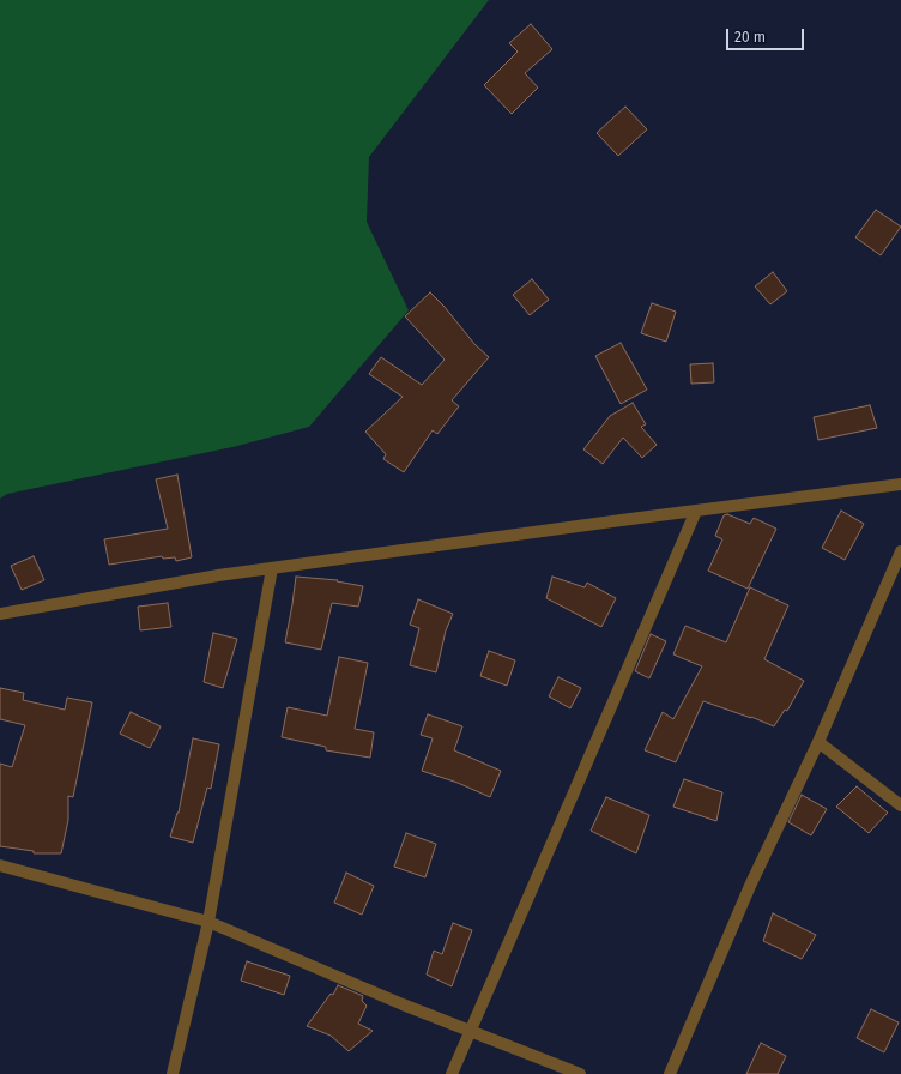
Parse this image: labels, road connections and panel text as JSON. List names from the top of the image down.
{
  "scale_bar": "20 m"
}
